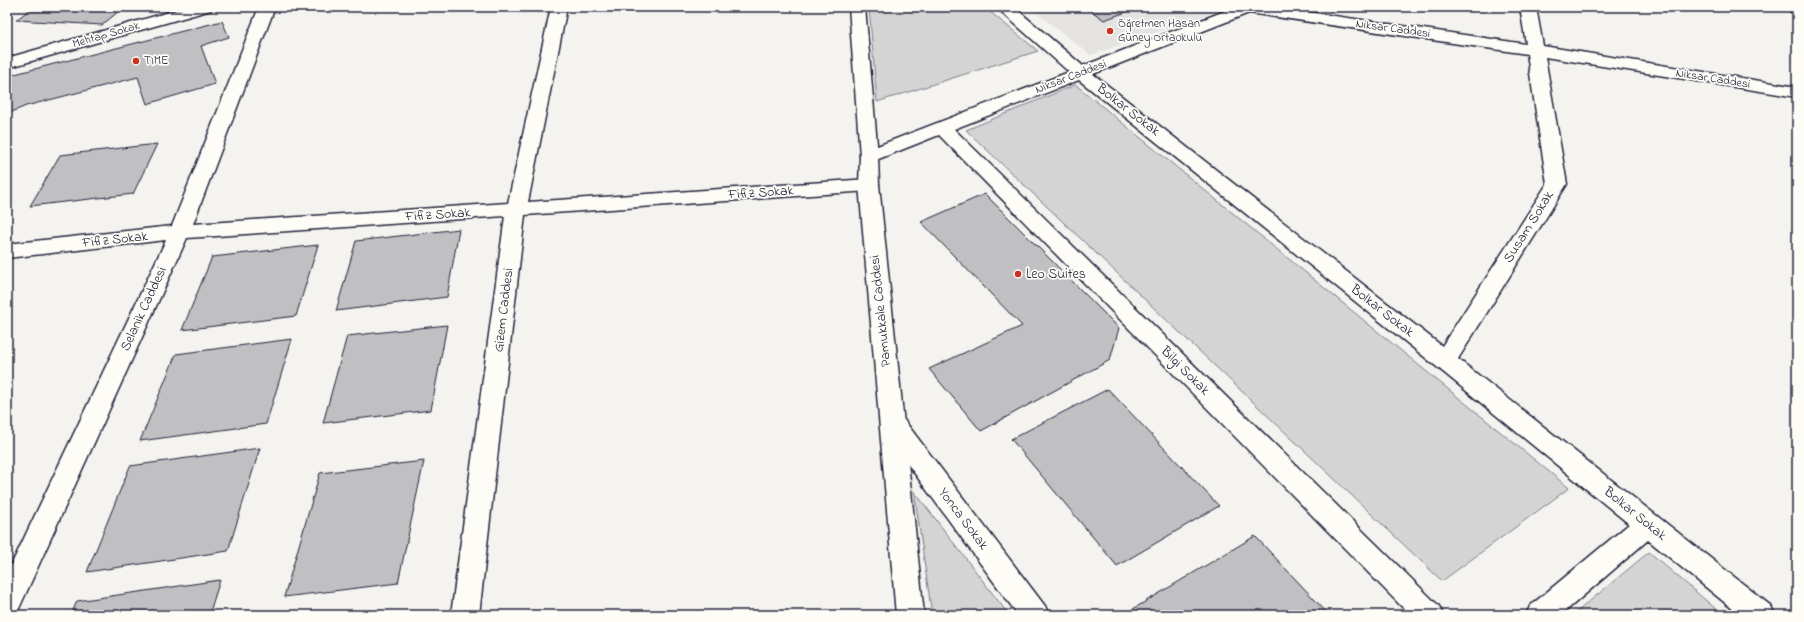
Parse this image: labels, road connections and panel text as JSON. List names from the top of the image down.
{
  "streets": {
    "street": [
      "Niksar Caddesi",
      "Mehtap Sokak",
      "Bolkar Sokak",
      "Fifiz Sokak",
      "Susam Sokak",
      "Selanik Caddesi",
      "Gizem Caddesi",
      "Pamukkale Caddesi",
      "Bilgi Sokak",
      "Yonca Sokak"
    ]
  },
  "crossings": [
    ["Niksar Caddesi", "Bolkar Sokak"],
    ["Niksar Caddesi", "Susam Sokak"],
    ["Niksar Caddesi", "Pamukkale Caddesi"],
    ["Niksar Caddesi", "Bilgi Sokak"],
    ["Bolkar Sokak", "Susam Sokak"],
    ["Fifiz Sokak", "Selanik Caddesi"],
    ["Fifiz Sokak", "Gizem Caddesi"],
    ["Fifiz Sokak", "Pamukkale Caddesi"],
    ["Pamukkale Caddesi", "Yonca Sokak"]
  ],
  "places": ["Öğretmen Hasan Güney Ortaokulu", "TIME", "Leo Suites"]
}
